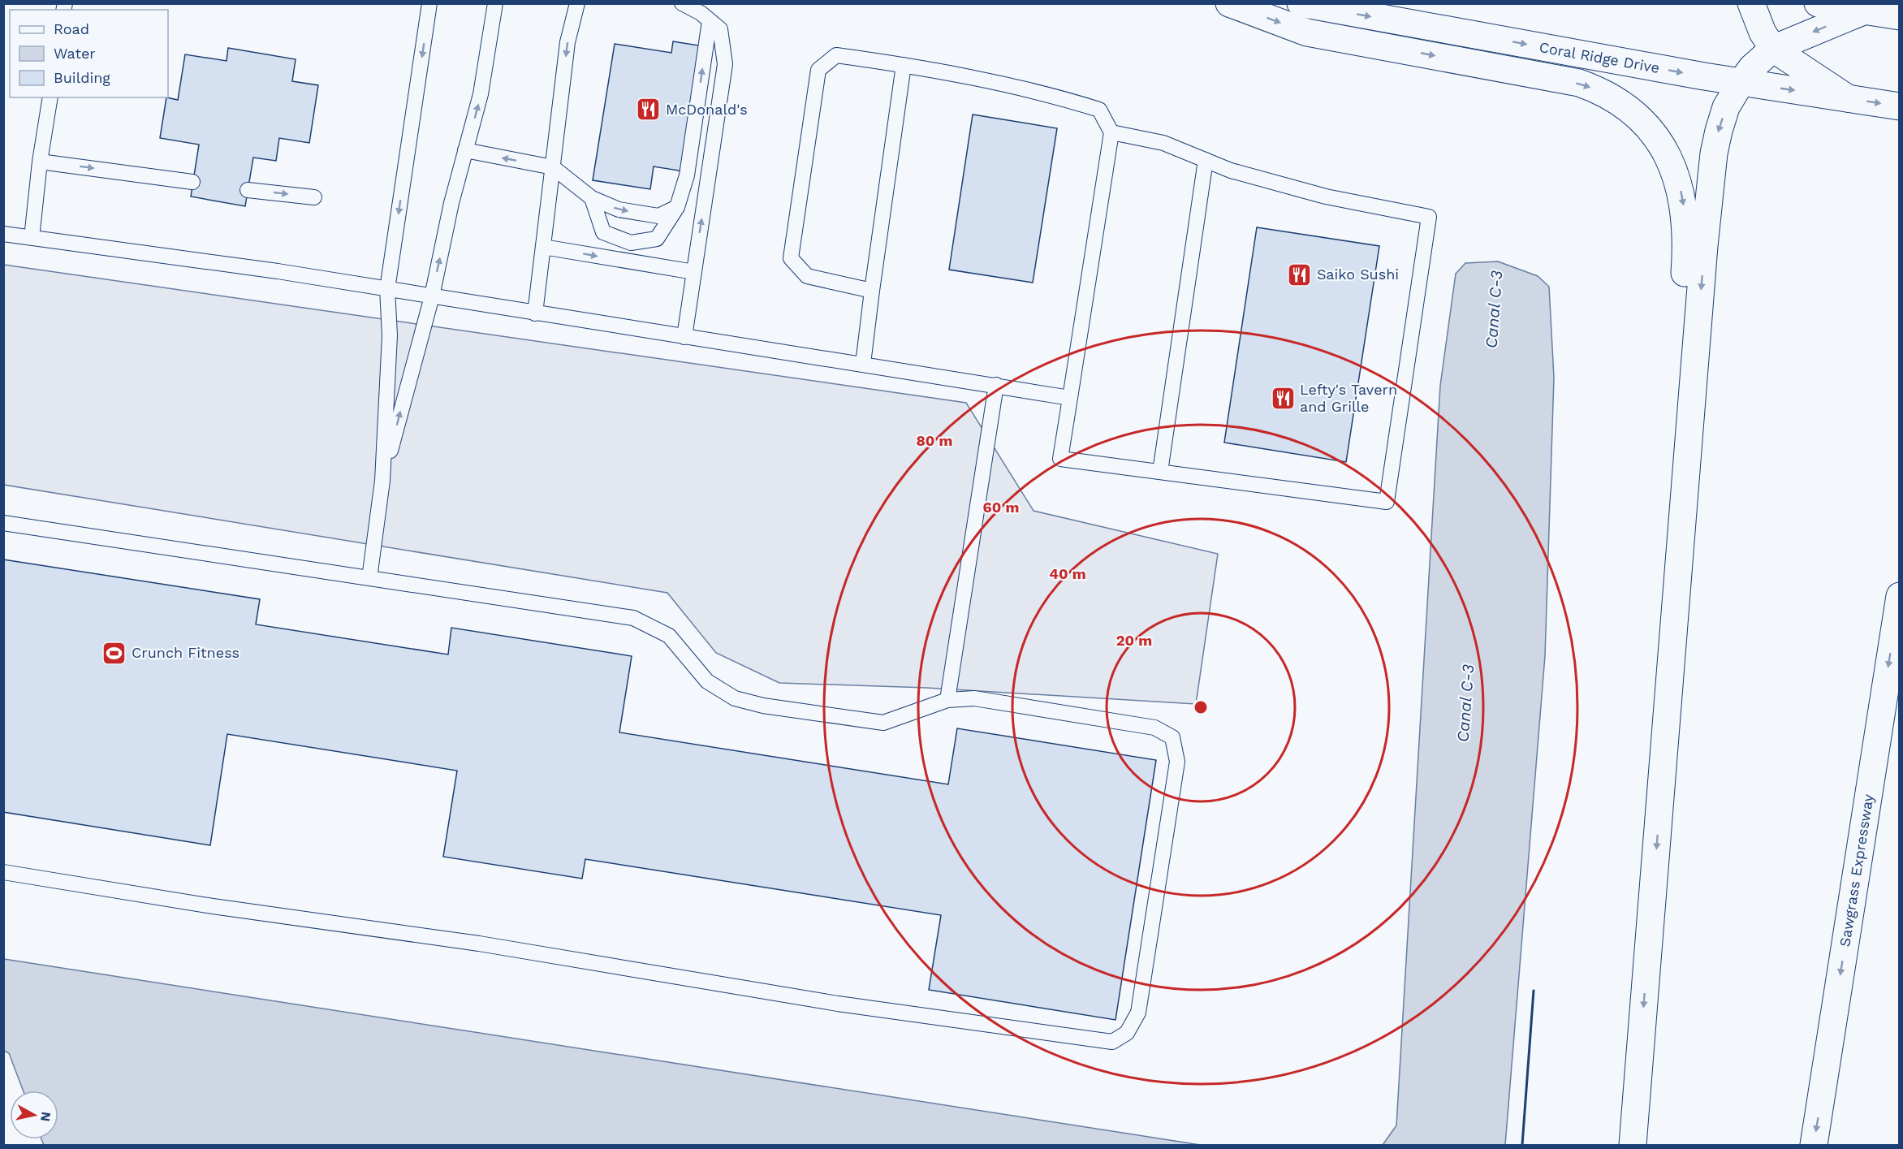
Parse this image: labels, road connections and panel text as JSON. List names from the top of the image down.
{
  "streets": {
    "main road": ["Coral Ridge Drive", "Sawgrass Expressway"]
  },
  "one_way": ["Coral Ridge Drive"],
  "water": ["Canal C-3"],
  "places": {
    "restaurant": ["McDonald's", "Saiko Sushi", "Lefty's Tavern and Grille"],
    "sports": ["Crunch Fitness"]
  },
  "legend": ["Road", "Water", "Building"],
  "north": "right",
  "rings": [
    "80 m",
    "60 m",
    "40 m",
    "20 m"
  ]
}
